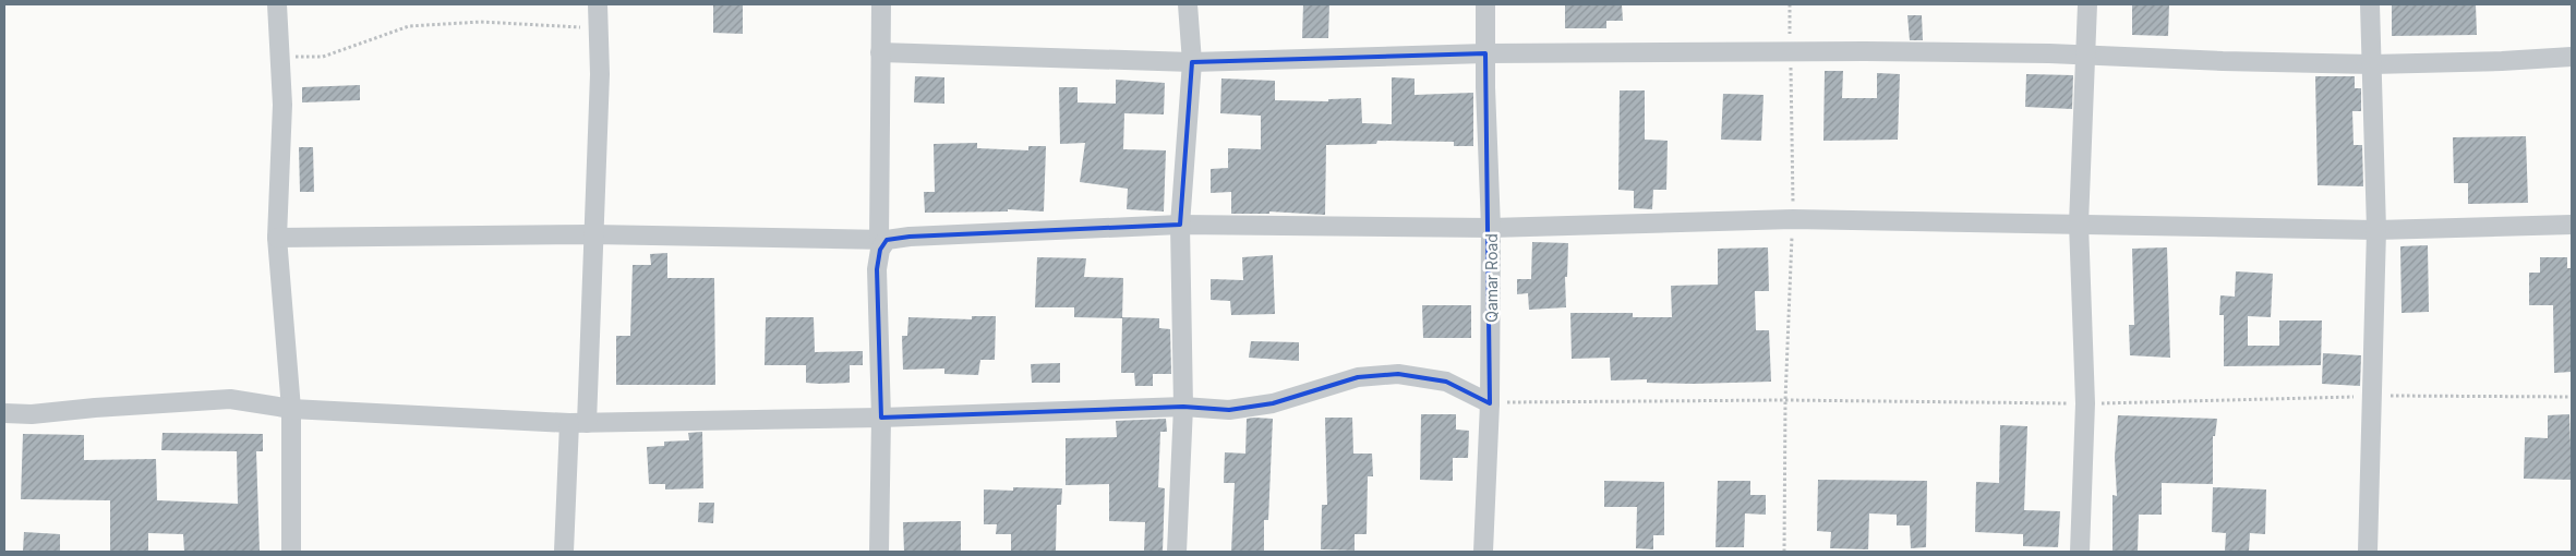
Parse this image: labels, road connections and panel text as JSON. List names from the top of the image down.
{
  "streets": {
    "street": ["Qamar Road"]
  }
}
